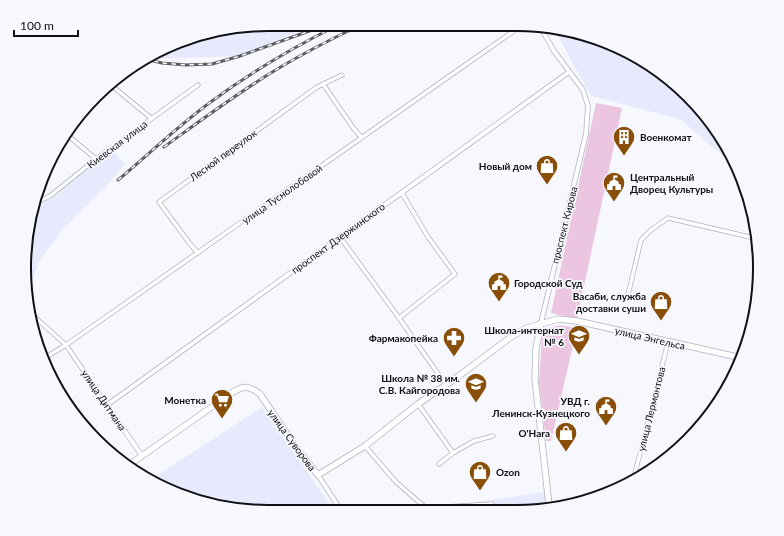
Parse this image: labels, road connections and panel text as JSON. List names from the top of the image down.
{
  "streets": {
    "main road": ["проспект Кирова", "улица Энгельса", "улица Суворова"],
    "street": [
      "Киевская улица",
      "Лесной переулок",
      "улица Туснолобовой",
      "проспект Дзержинского",
      "улица Дитмана",
      "улица Лермонтова"
    ]
  },
  "crossings": [
    ["Лесной переулок", "улица Туснолобовой"],
    ["улица Туснолобовой", "улица Дитмана"],
    ["проспект Кирова", "проспект Дзержинского"],
    ["проспект Кирова", "улица Суворова"],
    ["проспект Дзержинского", "улица Дитмана"],
    ["улица Энгельса", "улица Лермонтова"],
    ["улица Энгельса", "улица Суворова"],
    ["улица Дитмана", "улица Суворова"]
  ],
  "places": {
    "building": ["Военкомат"],
    "shop": [
      "Новый дом",
      "Васаби, служба доставки суши",
      "O'Hara",
      "Ozon"
    ],
    "public building": ["Центральный Дворец Культуры", "Городской Суд", "УВД г. Ленинск-Кузнецкого"],
    "school or university": ["Школа-интернат № 6", "Школа № 38 им. С.В. Кайгородова"],
    "pharmacy": ["Фармакопейка"],
    "supermarket": ["Монетка"]
  },
  "scale_bar": "100 m"
}
